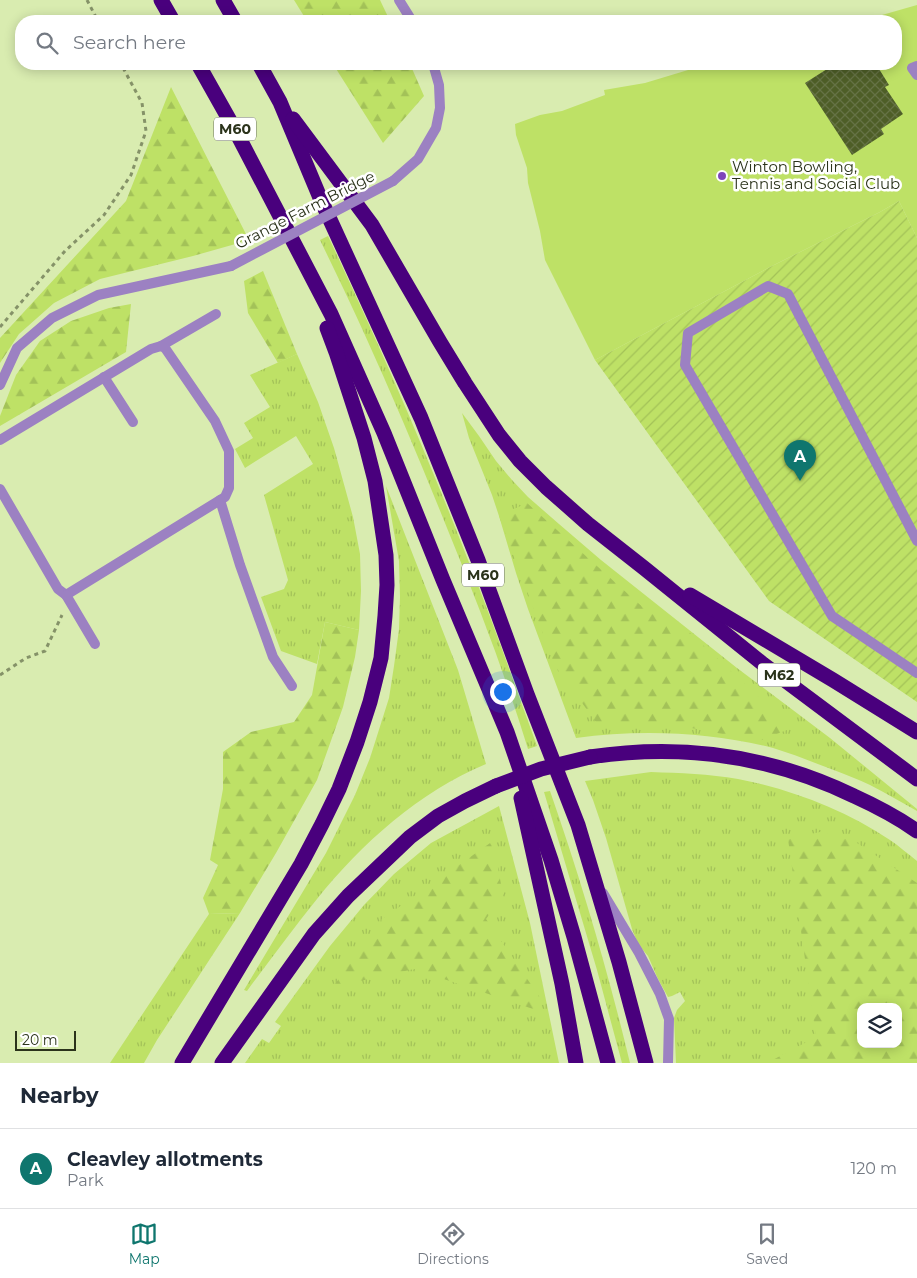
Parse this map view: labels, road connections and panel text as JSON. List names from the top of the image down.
{
  "streets": {
    "highway": ["M60", "M62"],
    "lane": ["Grange Farm Bridge"]
  },
  "crossings": [
    ["M60", "M62"]
  ],
  "places": ["Winton Bowling, Tennis and Social Club"],
  "scale_bar": "20 m",
  "page": {
    "search": "Search here",
    "pins": "A",
    "scale": "20 m",
    "heading": "Nearby",
    "list": [
      {
        "mark": "A",
        "name": "Cleavley allotments",
        "note": "Park",
        "value": "120 m"
      }
    ],
    "nav": ["Map", "Directions", "Saved"]
  }
}
